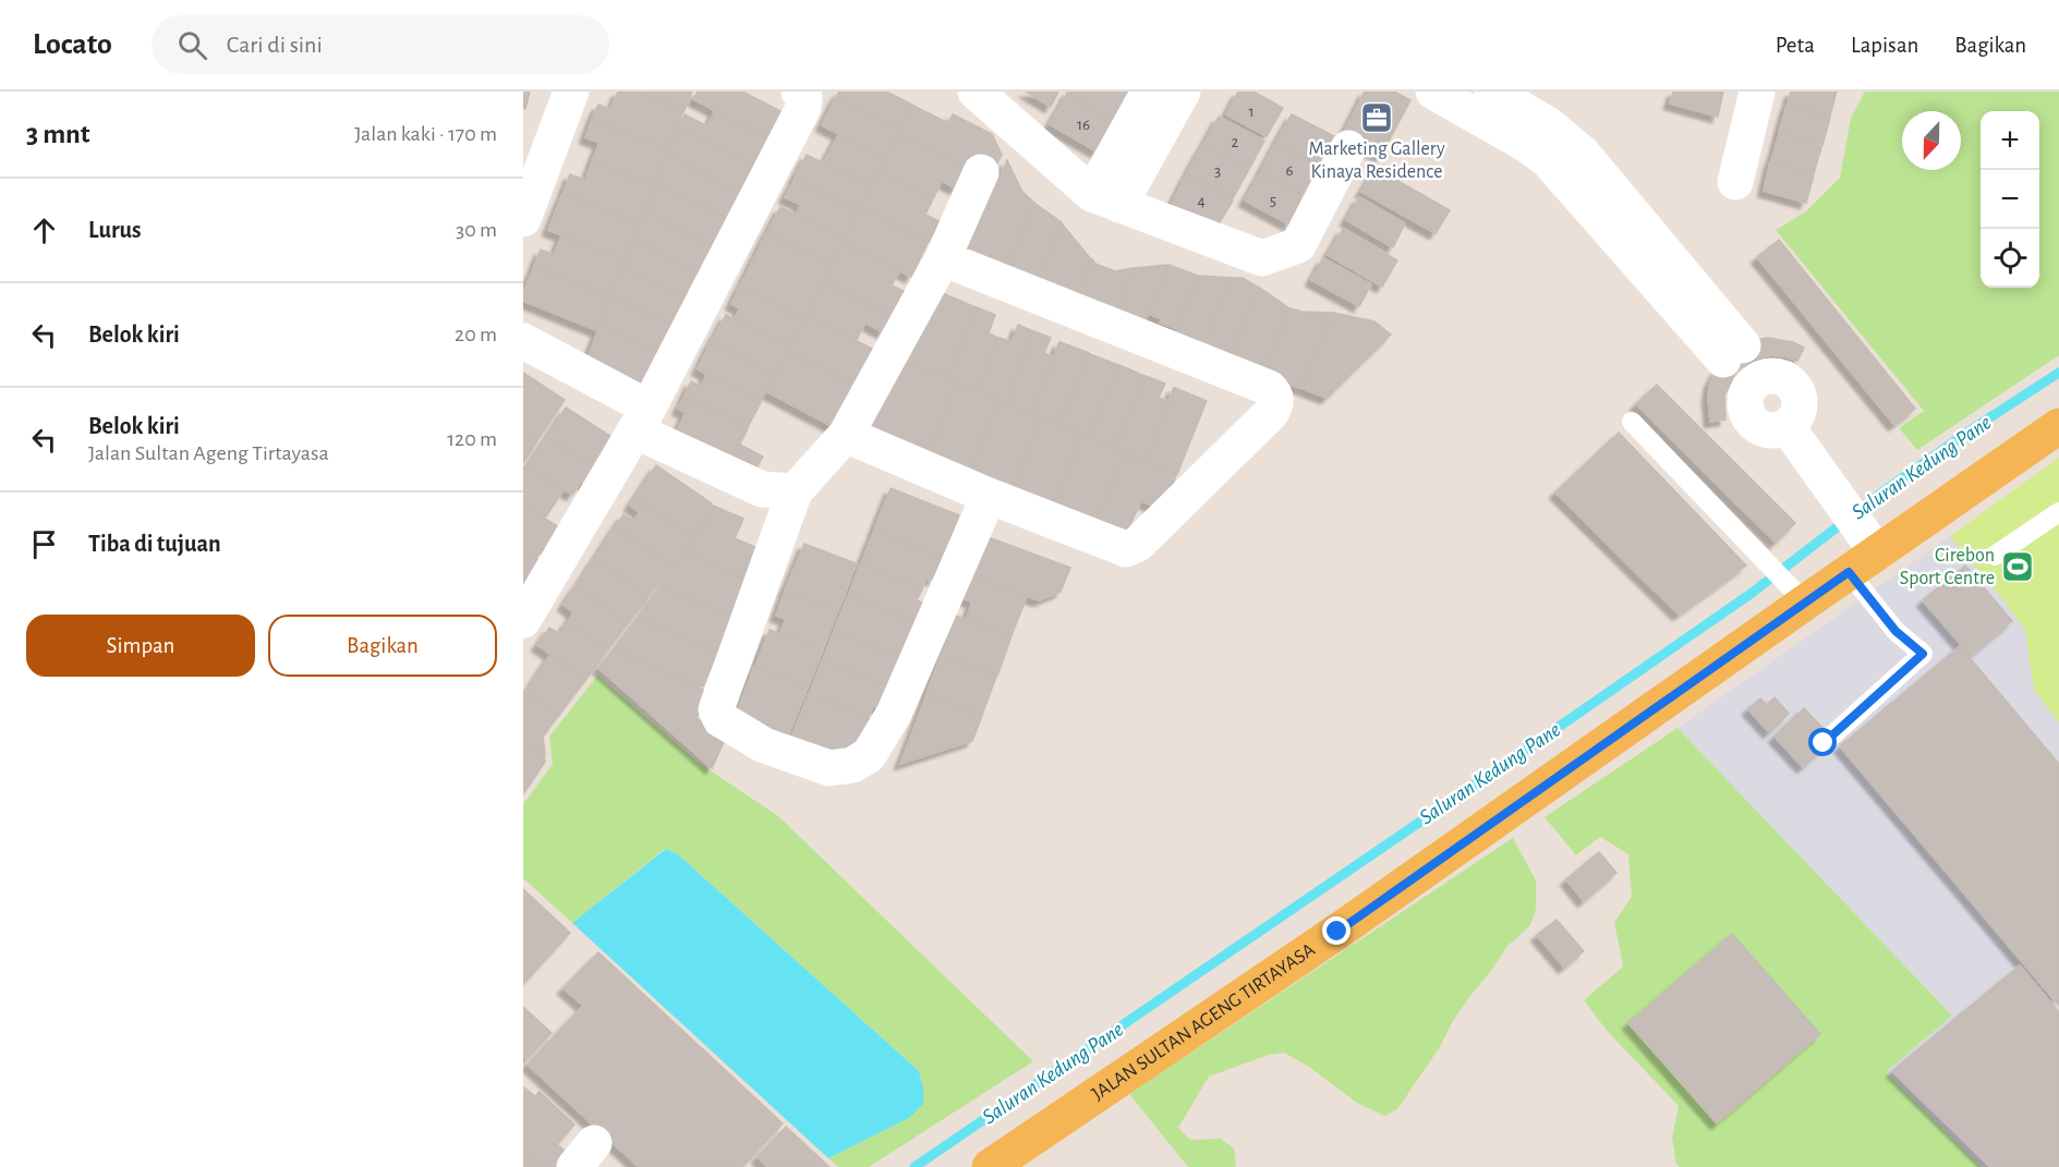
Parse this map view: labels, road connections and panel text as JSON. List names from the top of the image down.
{
  "streets": {
    "main road": ["JALAN SULTAN AGENG TIRTAYASA"]
  },
  "water": ["Saluran Kedung Pane"],
  "places": {
    "office": ["Marketing Gallery Kinaya Residence"],
    "sports": ["Cirebon Sport Centre"]
  },
  "house_numbers": [
    "1",
    "16",
    "2",
    "6",
    "3",
    "4",
    "5"
  ],
  "north": "bottom",
  "page": {
    "header": "Locato",
    "search": "Cari di sini",
    "nav": ["Peta", "Lapisan", "Bagikan"],
    "heading": ["3 mnt", "Jalan kaki · 170 m"],
    "map_buttons": ["+", "−"],
    "list": [
      ["Lurus", "30 m"],
      ["Belok kiri", "20 m"],
      ["Belok kiri", "Jalan Sultan Ageng Tirtayasa", "120 m"],
      "Tiba di tujuan"
    ],
    "buttons": ["Simpan", "Bagikan"]
  }
}
